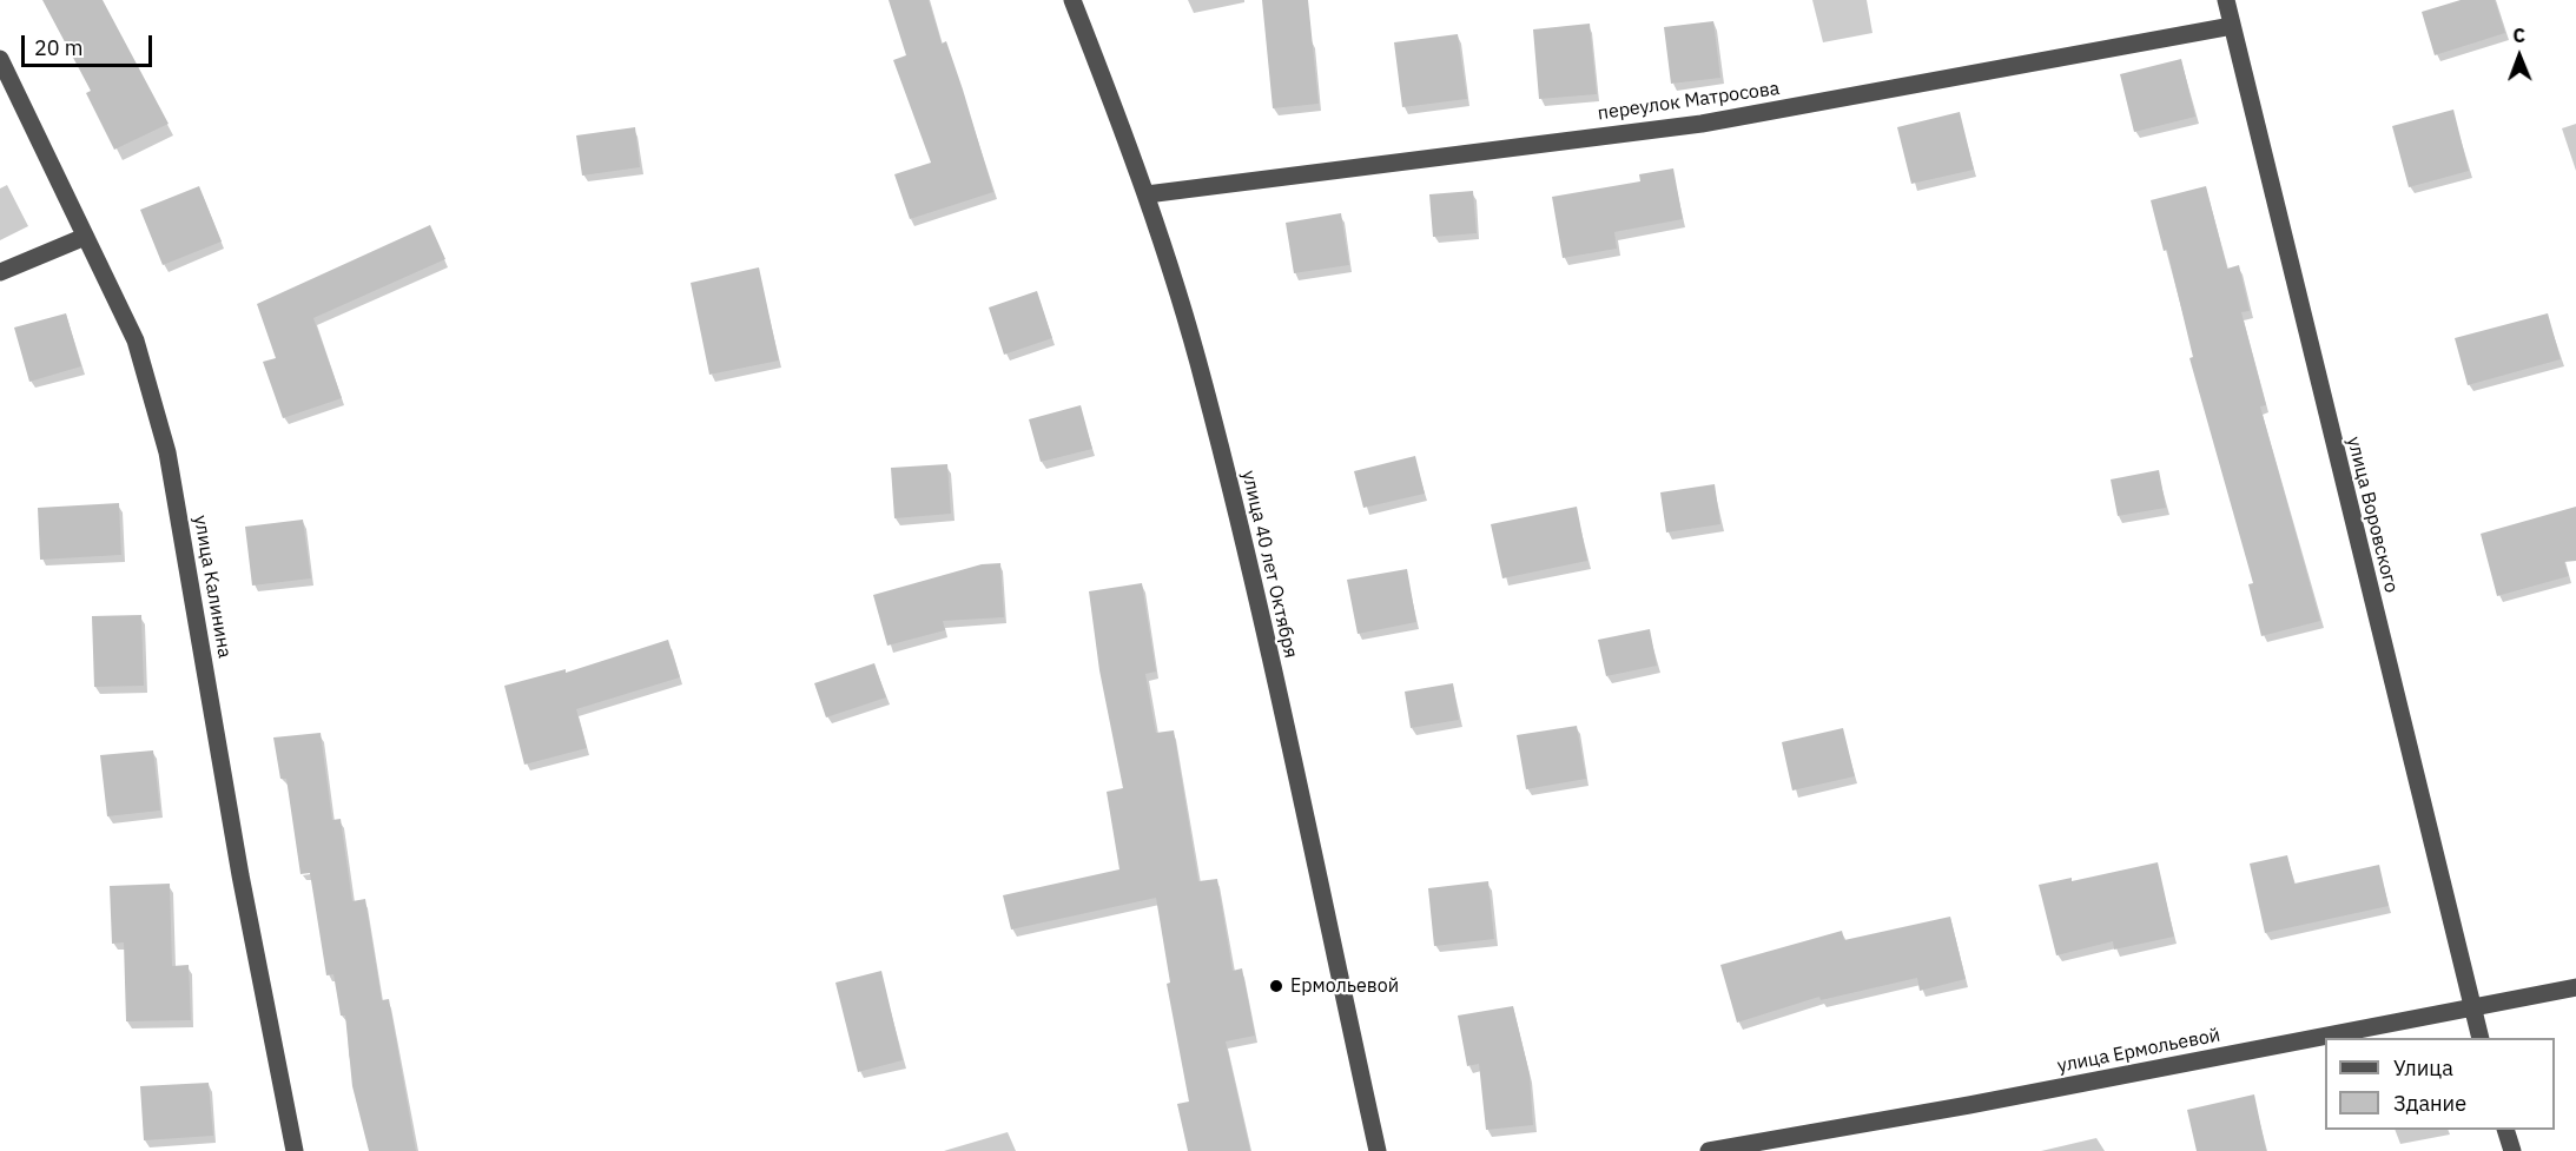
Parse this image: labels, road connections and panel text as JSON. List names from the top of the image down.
{
  "streets": {
    "street": [
      "переулок Матросова",
      "улица Воровского",
      "улица 40 лет Октября",
      "улица Калинина",
      "улица Ермольевой"
    ]
  },
  "crossings": [
    ["переулок Матросова", "улица Воровского"],
    ["переулок Матросова", "улица 40 лет Октября"],
    ["улица Воровского", "улица Ермольевой"]
  ],
  "places": ["Ермольевой"],
  "legend": ["Улица", "Здание"],
  "scale_bar": "20 m",
  "north": "top"
}
